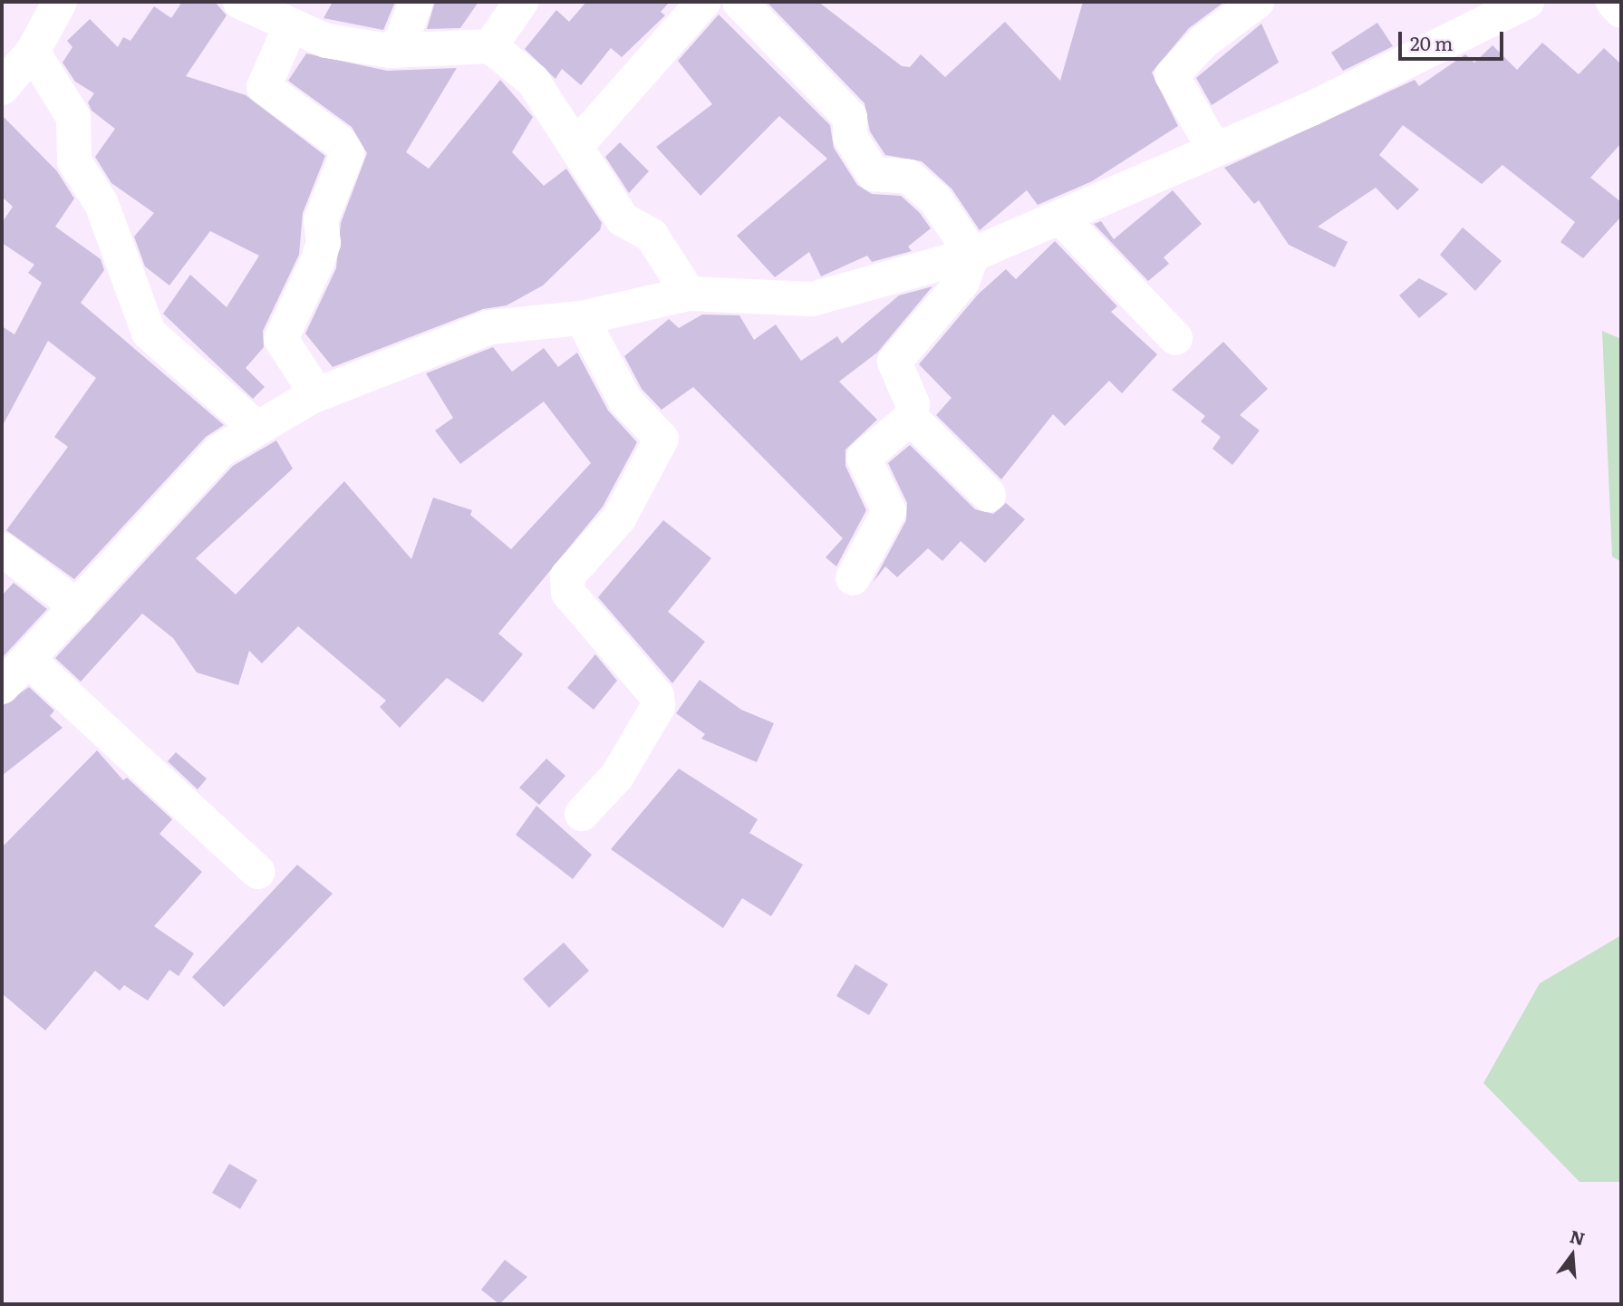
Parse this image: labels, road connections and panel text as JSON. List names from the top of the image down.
{
  "scale_bar": "20 m",
  "north": "top"
}
